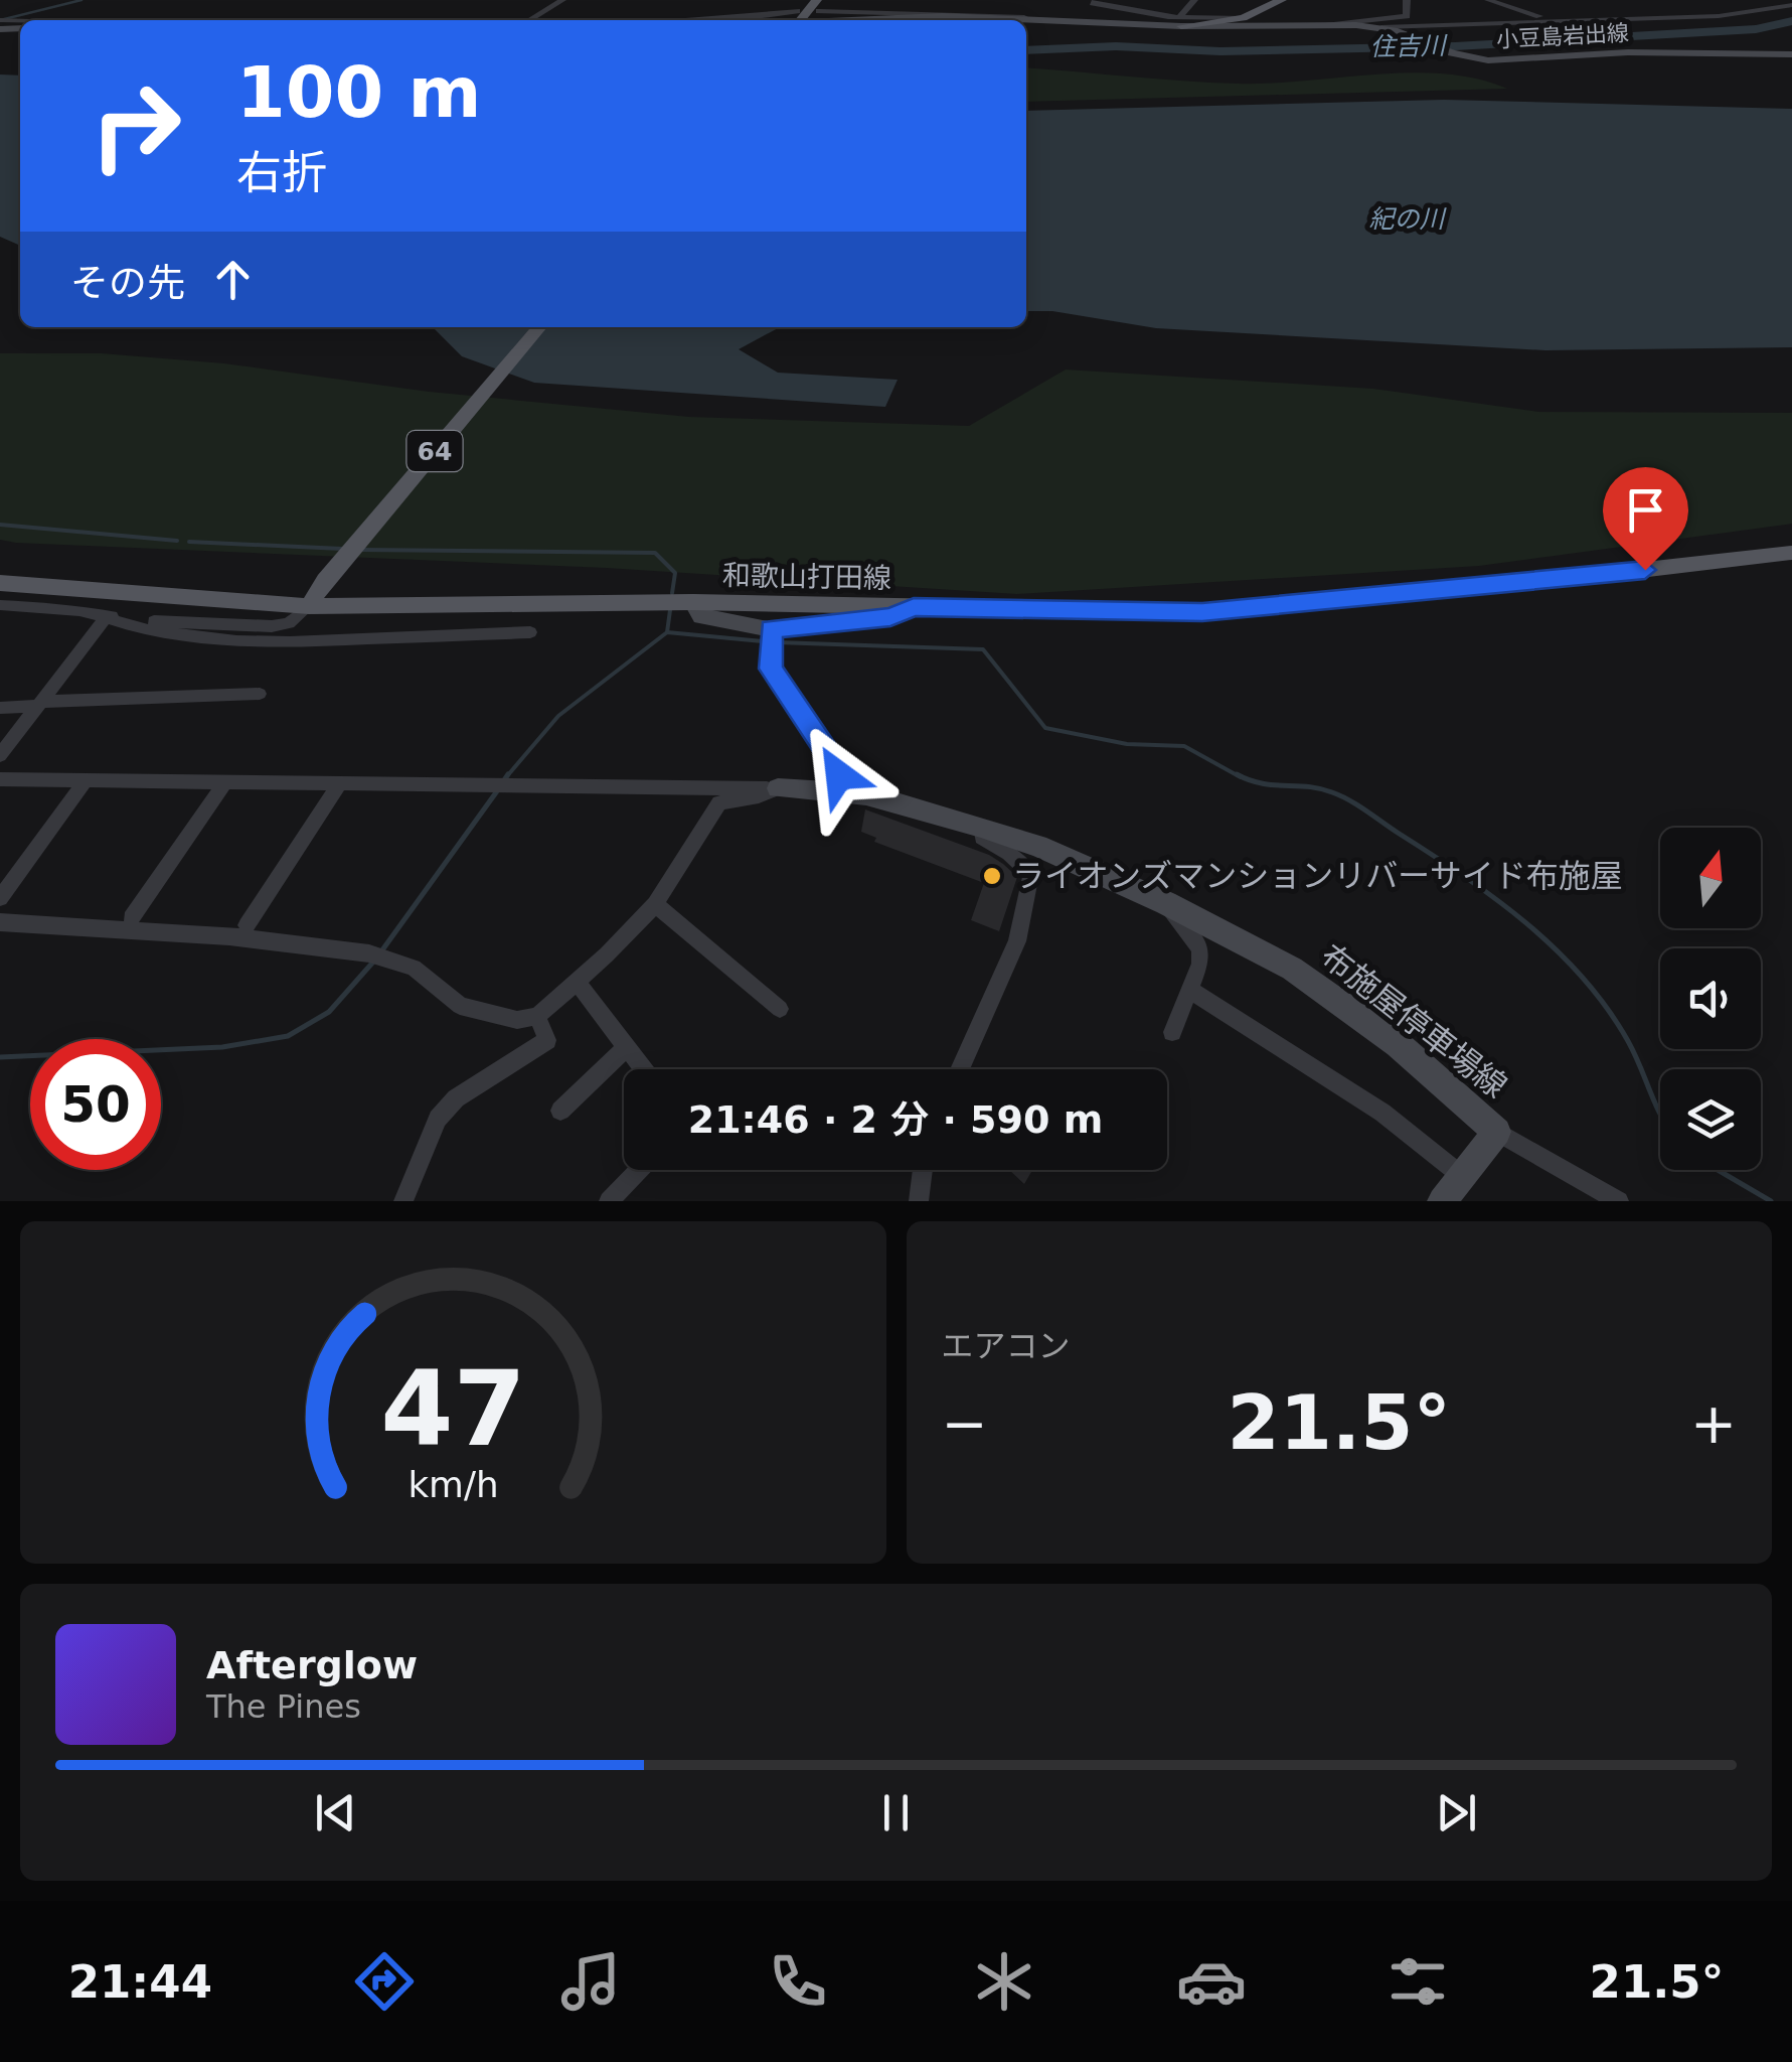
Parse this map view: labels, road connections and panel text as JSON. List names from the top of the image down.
{
  "streets": {
    "main road": [
      "小豆島岩出線",
      "64",
      "和歌山打田線",
      "布施屋停車場線"
    ]
  },
  "crossings": [
    ["64", "和歌山打田線"]
  ],
  "water": ["住吉川", "紀の川"],
  "places": ["ライオンズマンションリバーサイド布施屋"],
  "north": "top",
  "page": {
    "turn": ["100 m", "右折"],
    "then": "その先",
    "limit": "50",
    "trip": "21:46 · 2 分 · 590 m",
    "tile": "エアコン",
    "heat": ["−", "21.5°", "+"],
    "song": ["Afterglow", "The Pines"],
    "tabs": ["21:44", "21.5°"],
    "gauge": ["47", "km/h"]
  }
}
